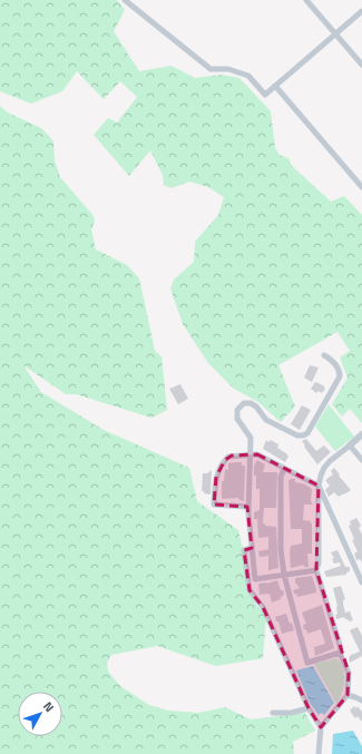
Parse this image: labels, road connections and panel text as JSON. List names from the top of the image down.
{
  "north": "top right"
}
